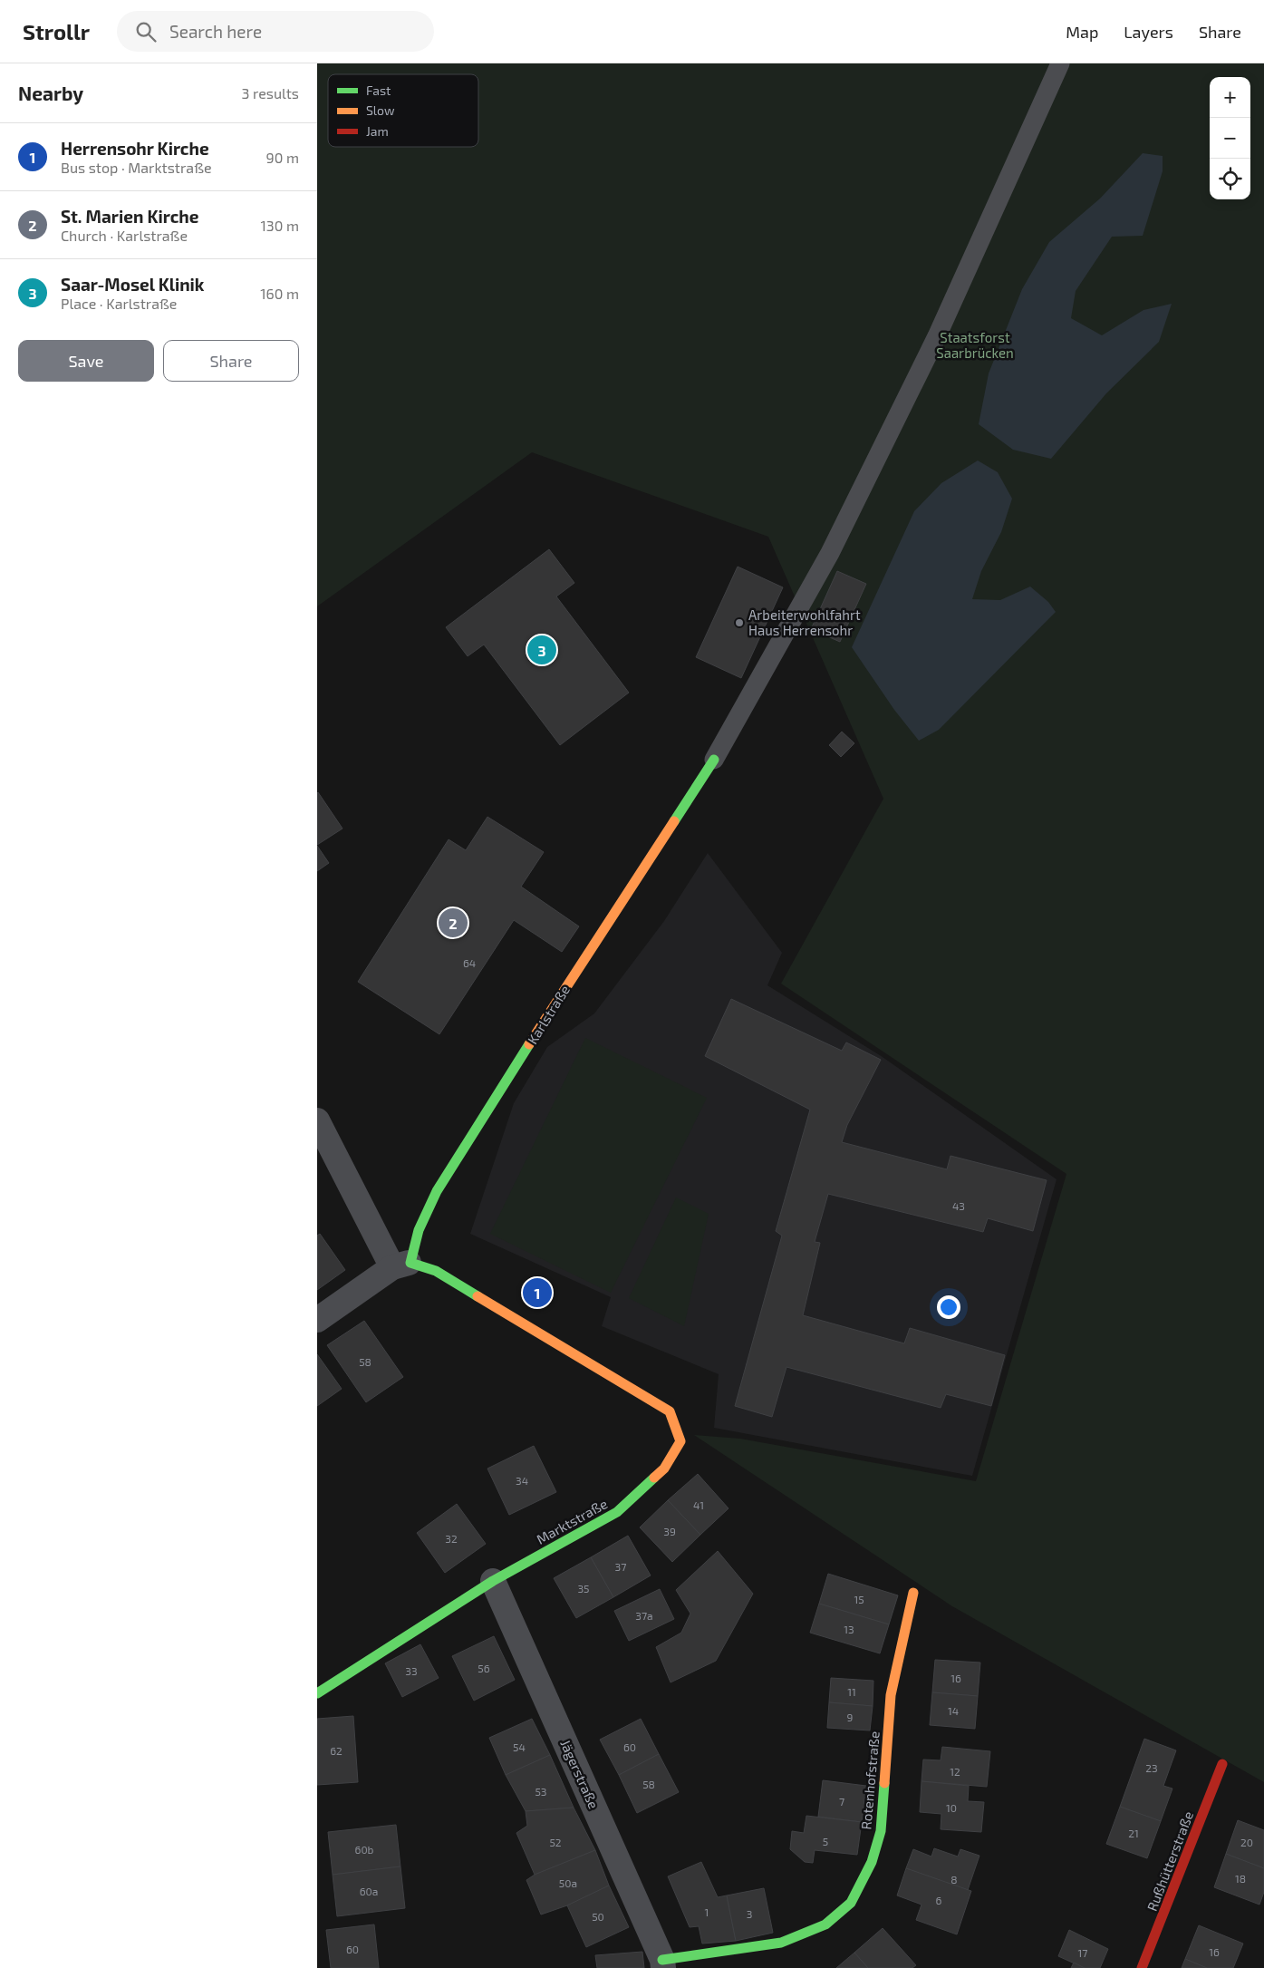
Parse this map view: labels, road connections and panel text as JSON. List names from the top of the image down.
{
  "streets": {
    "street": [
      "Karlstraße",
      "Marktstraße",
      "Jägerstraße",
      "Rotenhofstraße",
      "Rußhütterstraße"
    ]
  },
  "crossings": [
    ["Karlstraße", "Marktstraße"],
    ["Marktstraße", "Jägerstraße"],
    ["Jägerstraße", "Rotenhofstraße"]
  ],
  "parks": ["Staatsforst Saarbrücken"],
  "places": ["Arbeiterwohlfahrt Haus Herrensohr"],
  "house_numbers": [
    "64",
    "43",
    "58",
    "34",
    "41",
    "39",
    "32",
    "37",
    "35",
    "15",
    "37a",
    "13",
    "56",
    "33",
    "16",
    "11",
    "14",
    "9",
    "54",
    "60",
    "62",
    "23",
    "12",
    "58",
    "53",
    "7",
    "10",
    "21",
    "5",
    "52",
    "20",
    "60b",
    "18",
    "8",
    "50a",
    "60a",
    "6",
    "1",
    "3",
    "50",
    "60",
    "16",
    "17"
  ],
  "legend": ["Fast", "Slow", "Jam"],
  "page": {
    "header": "Strollr",
    "search": "Search here",
    "nav": ["Map", "Layers", "Share"],
    "heading": ["Nearby", "3 results"],
    "map_buttons": ["+", "−"],
    "list": [
      {
        "mark": "1",
        "name": "Herrensohr Kirche",
        "note": "Bus stop · Marktstraße",
        "value": "90 m"
      },
      {
        "mark": "2",
        "name": "St. Marien Kirche",
        "note": "Church · Karlstraße",
        "value": "130 m"
      },
      {
        "mark": "3",
        "name": "Saar-Mosel Klinik",
        "note": "Place · Karlstraße",
        "value": "160 m"
      }
    ],
    "buttons": ["Save", "Share"],
    "pins": ["3", "2", "1"]
  }
}
